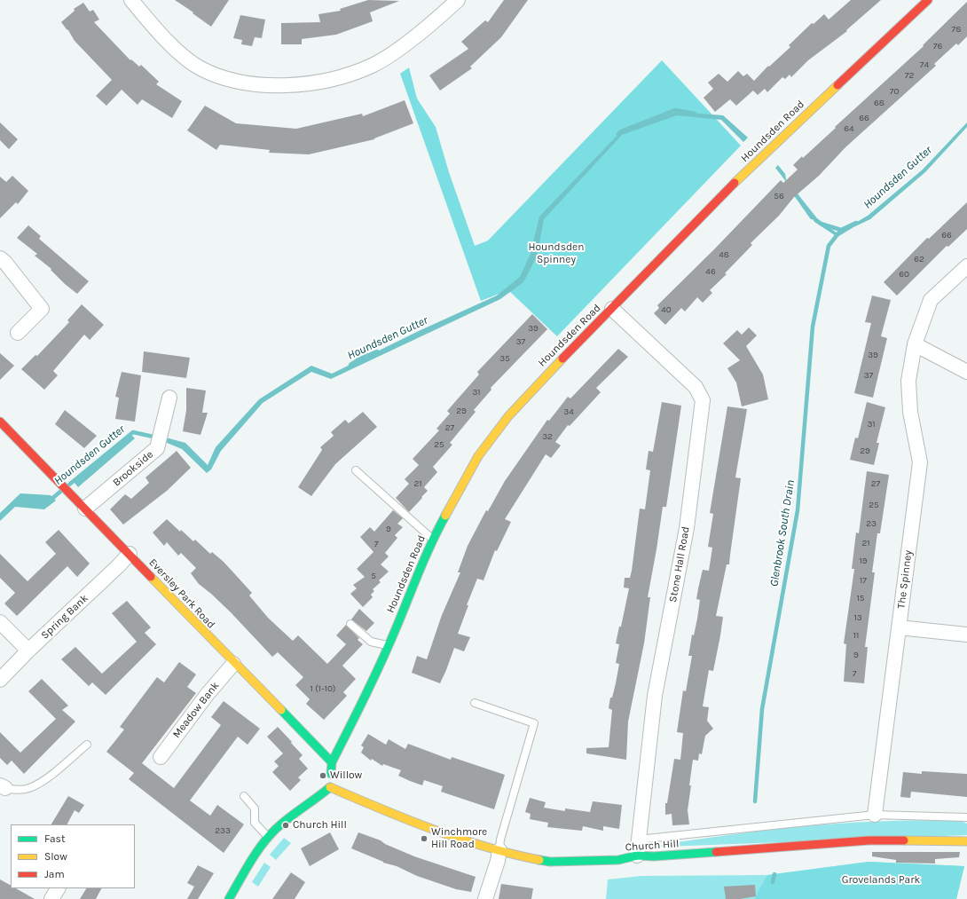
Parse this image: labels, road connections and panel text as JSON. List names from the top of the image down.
{
  "streets": {
    "street": [
      "Houndsden Road",
      "Brookside",
      "Stone Hall Road",
      "The Spinney",
      "Eversley Park Road",
      "Spring Bank",
      "Meadow Bank",
      "Church Hill"
    ]
  },
  "crossings": [
    ["Houndsden Road", "Stone Hall Road"],
    ["Houndsden Road", "Eversley Park Road"],
    ["Brookside", "Eversley Park Road"],
    ["Stone Hall Road", "Church Hill"],
    ["Eversley Park Road", "Spring Bank"],
    ["Eversley Park Road", "Meadow Bank"]
  ],
  "water": ["Houndsden Gutter", "Glenbrook South Drain"],
  "parks": ["Houndsden Spinney", "Grovelands Park"],
  "places": ["Willow", "Church Hill", "Winchmore Hill Road"],
  "house_numbers": [
    "78",
    "76",
    "74",
    "72",
    "70",
    "68",
    "66",
    "64",
    "56",
    "66",
    "48",
    "62",
    "46",
    "60",
    "40",
    "39",
    "37",
    "39",
    "35",
    "37",
    "31",
    "29",
    "34",
    "31",
    "27",
    "32",
    "25",
    "29",
    "21",
    "27",
    "25",
    "23",
    "9",
    "21",
    "7",
    "19",
    "5",
    "17",
    "15",
    "13",
    "11",
    "9",
    "7",
    "1 (1-10)",
    "233"
  ],
  "legend": ["Fast", "Slow", "Jam"]
}
